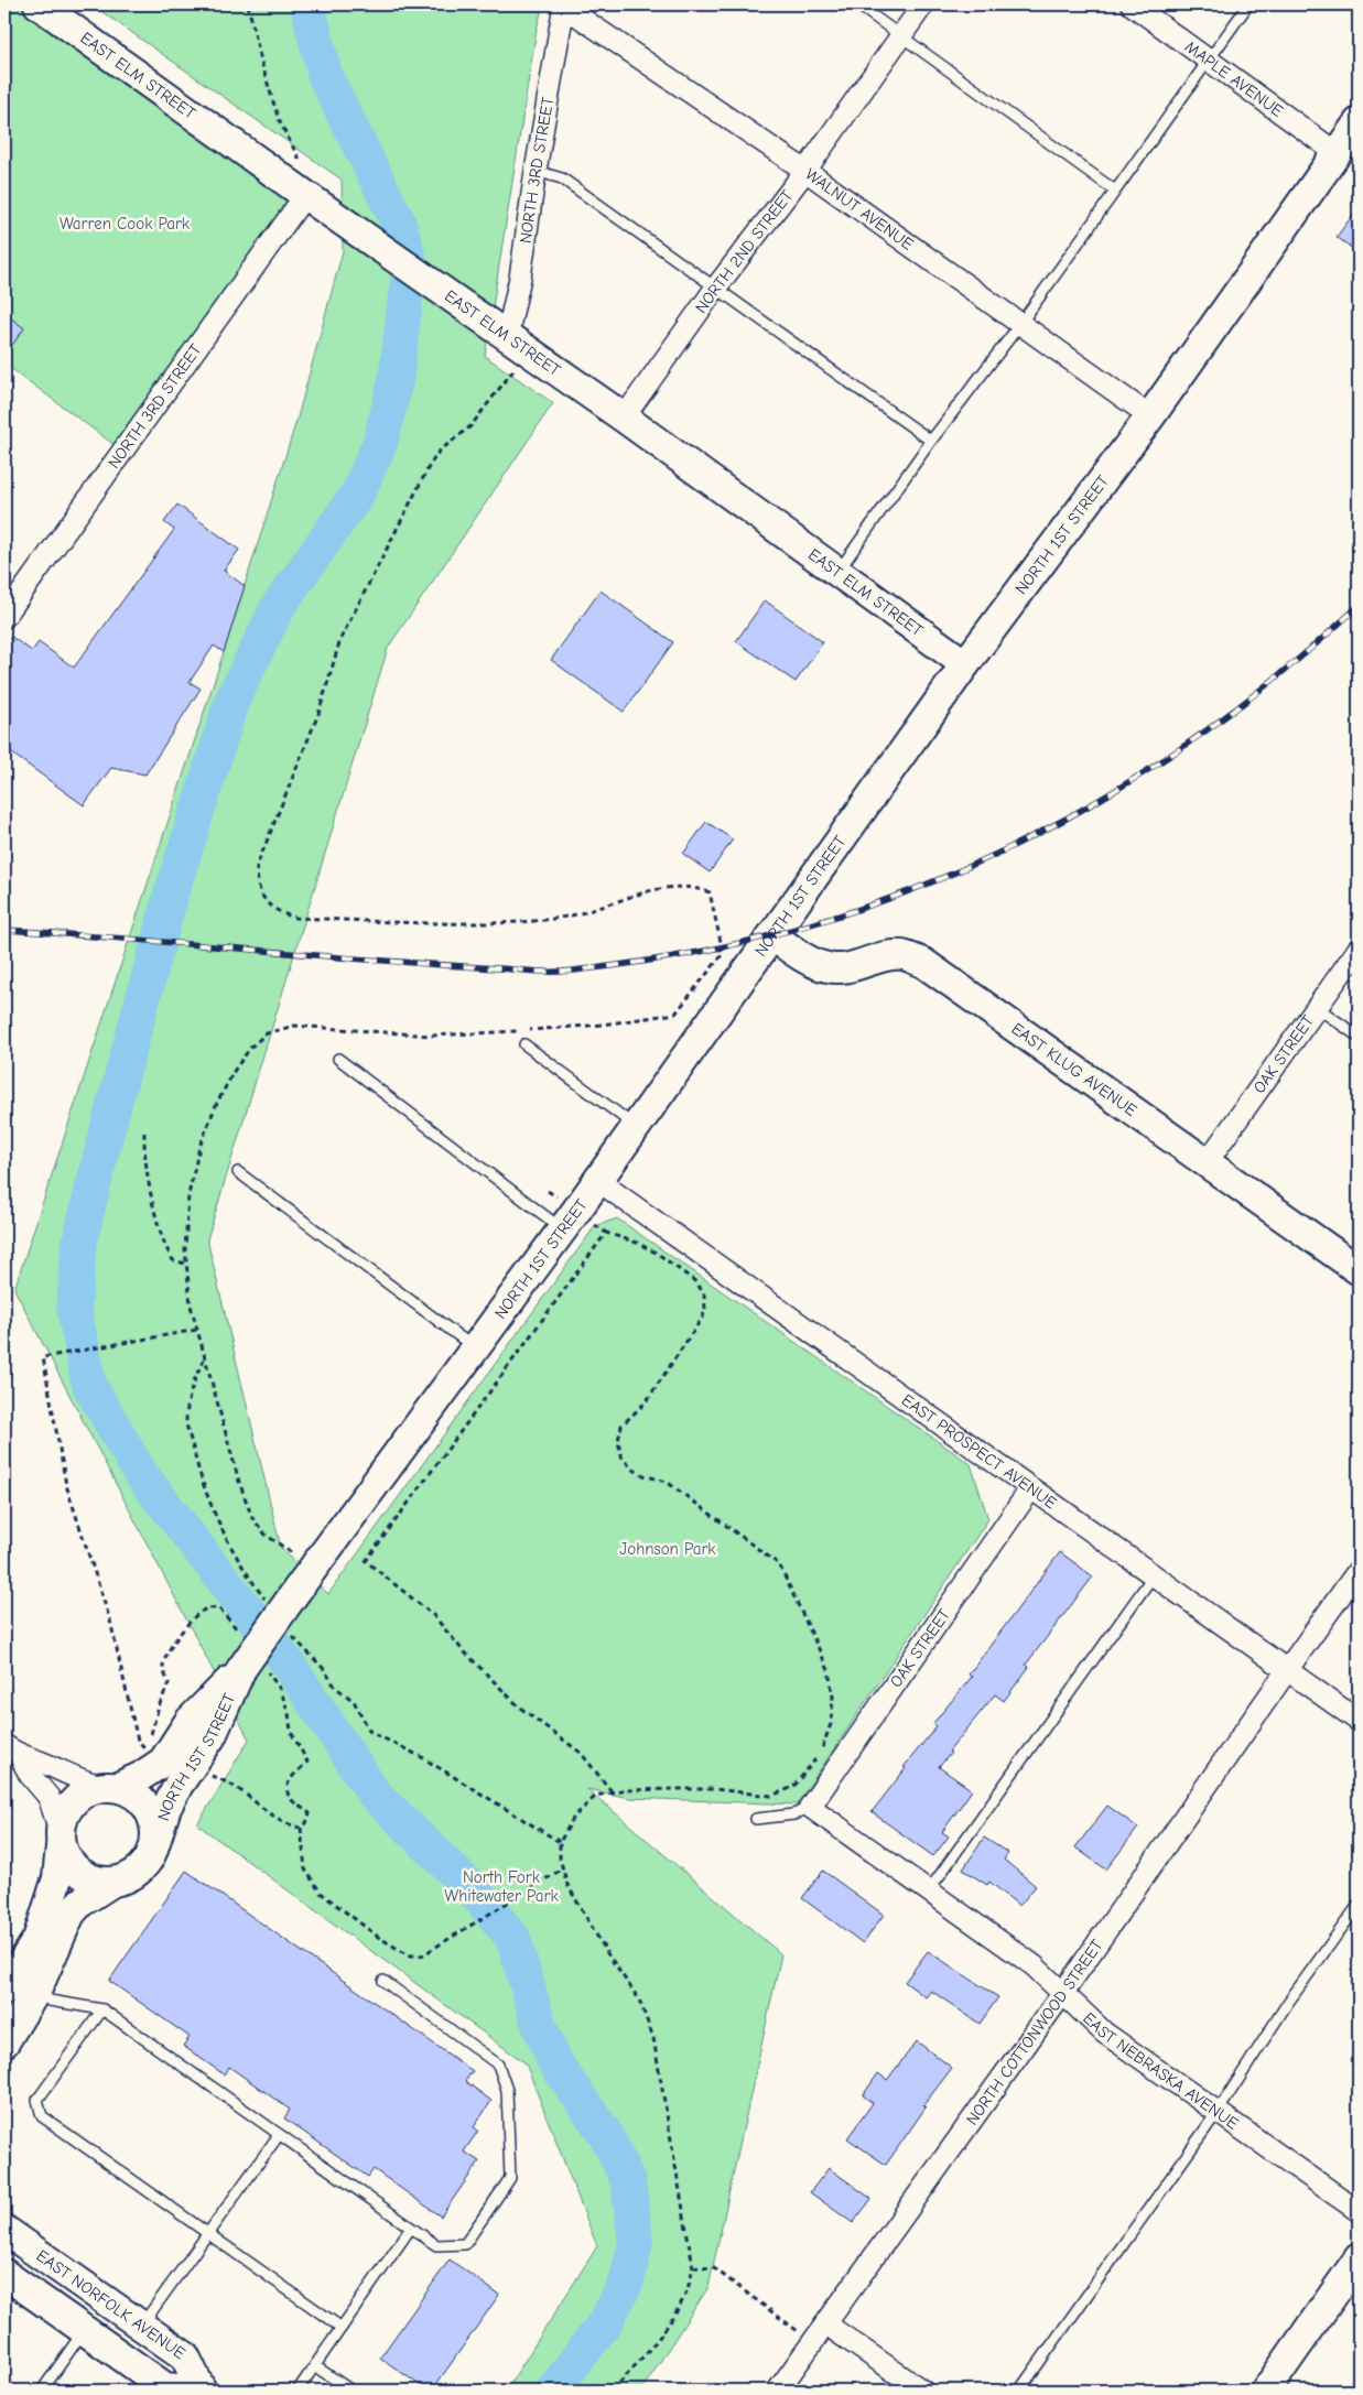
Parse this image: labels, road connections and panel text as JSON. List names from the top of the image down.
{
  "streets": {
    "main road": [
      "EAST ELM STREET",
      "NORTH 1ST STREET",
      "EAST KLUG AVENUE",
      "EAST NORFOLK AVENUE"
    ],
    "street": [
      "MAPLE AVENUE",
      "NORTH 3RD STREET",
      "WALNUT AVENUE",
      "NORTH 2ND STREET",
      "OAK STREET",
      "EAST PROSPECT AVENUE",
      "NORTH COTTONWOOD STREET",
      "EAST NEBRASKA AVENUE"
    ]
  },
  "crossings": [
    ["EAST ELM STREET", "NORTH 3RD STREET"],
    ["EAST ELM STREET", "NORTH 2ND STREET"],
    ["EAST ELM STREET", "NORTH 1ST STREET"],
    ["MAPLE AVENUE", "NORTH 1ST STREET"],
    ["NORTH 3RD STREET", "WALNUT AVENUE"],
    ["WALNUT AVENUE", "NORTH 2ND STREET"],
    ["WALNUT AVENUE", "NORTH 1ST STREET"],
    ["NORTH 1ST STREET", "EAST KLUG AVENUE"],
    ["NORTH 1ST STREET", "EAST PROSPECT AVENUE"],
    ["OAK STREET", "EAST KLUG AVENUE"],
    ["OAK STREET", "EAST PROSPECT AVENUE"],
    ["OAK STREET", "EAST NEBRASKA AVENUE"],
    ["EAST PROSPECT AVENUE", "NORTH COTTONWOOD STREET"],
    ["NORTH COTTONWOOD STREET", "EAST NEBRASKA AVENUE"]
  ],
  "parks": ["Warren Cook Park", "Johnson Park", "North Fork Whitewater Park"]
}
